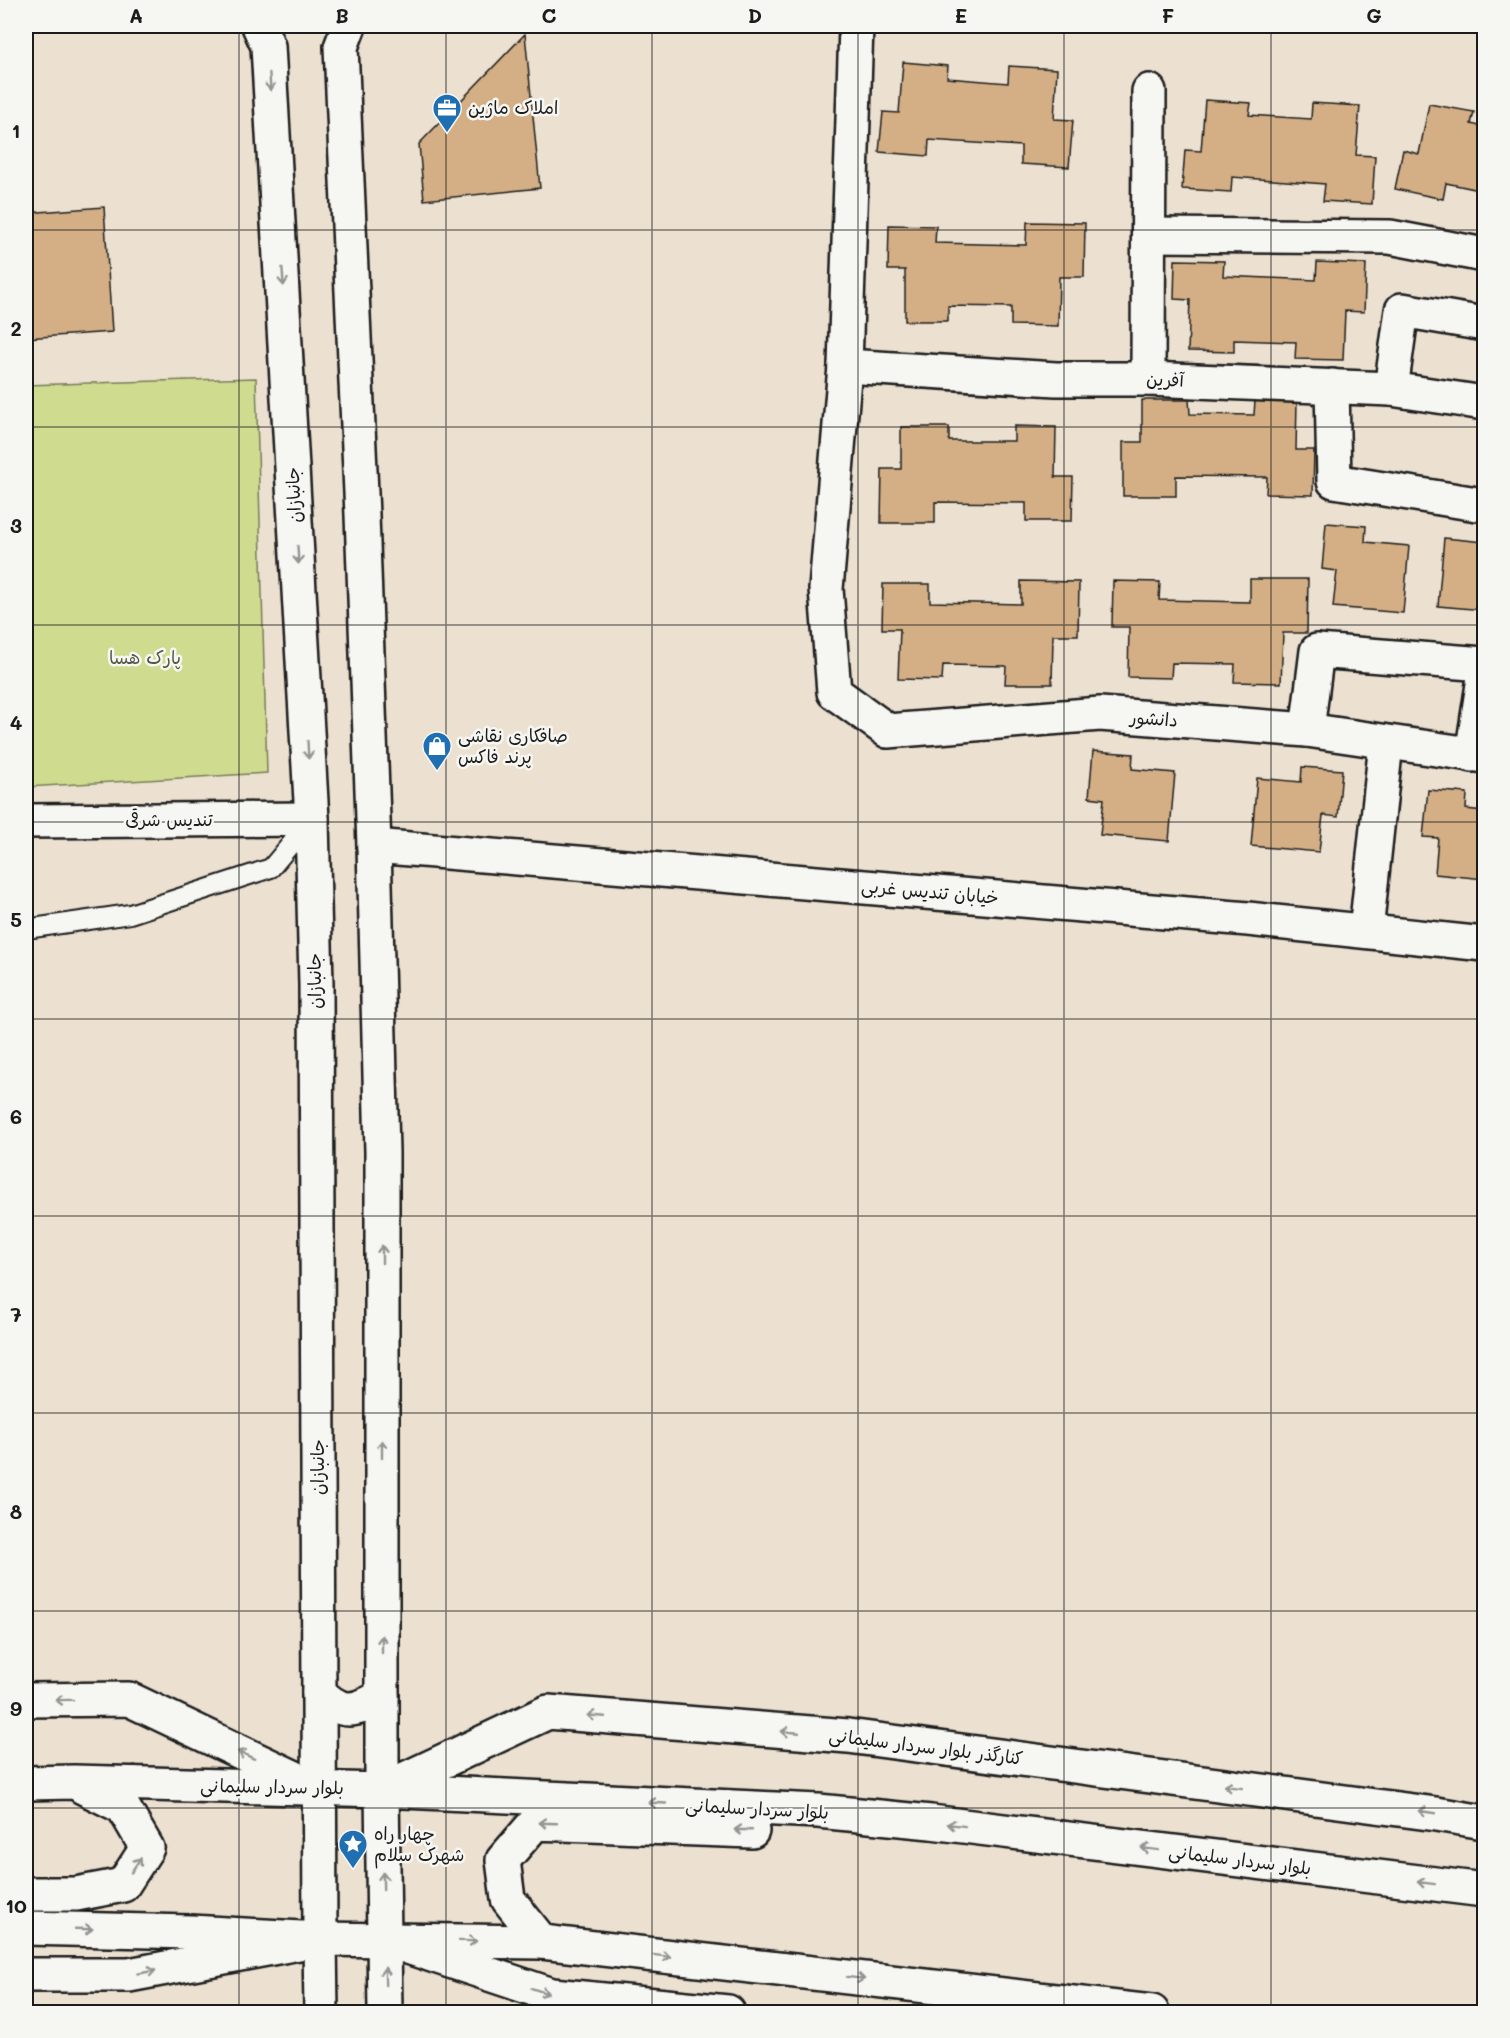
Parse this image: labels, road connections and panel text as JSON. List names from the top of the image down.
{
  "streets": {
    "main road": [
      "آفرین",
      "جانبازان",
      "دانشور",
      "تندیس شرقی",
      "خیابان تندیس غربی",
      "کنارگذر بلوار سردار سلیمانی",
      "بلوار سردار سلیمانی"
    ]
  },
  "crossings": [
    ["آفرین", "دانشور"],
    ["جانبازان", "تندیس شرقی"],
    ["جانبازان", "بلوار سردار سلیمانی"],
    ["کنارگذر بلوار سردار سلیمانی", "بلوار سردار سلیمانی"]
  ],
  "parks": ["پارک هسا"],
  "places": {
    "office": ["املاک ماژین"],
    "shop": ["صافکاری نقاشی پرند فاکس"],
    "place": ["چهار راه شهرک سلام"]
  },
  "grid": {
    "columns": [
      "A",
      "B",
      "C",
      "D",
      "E",
      "F",
      "G"
    ],
    "rows": [
      "1",
      "2",
      "3",
      "4",
      "5",
      "6",
      "7",
      "8",
      "9",
      "10"
    ]
  }
}
